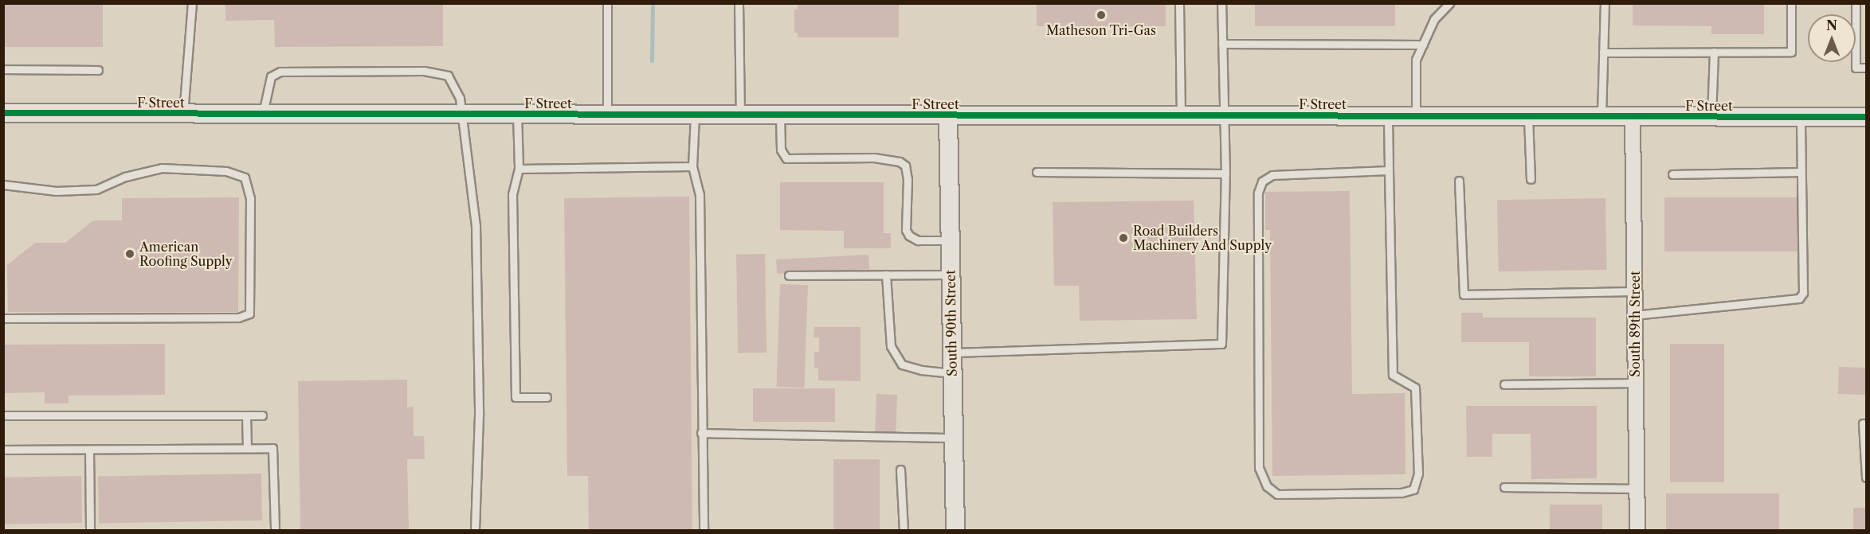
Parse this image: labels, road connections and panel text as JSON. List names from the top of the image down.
{
  "streets": {
    "street": ["F Street", "South 90th Street", "South 89th Street"]
  },
  "crossings": [
    ["F Street", "South 90th Street"],
    ["F Street", "South 89th Street"]
  ],
  "places": ["Matheson Tri-Gas", "Road Builders Machinery And Supply", "American Roofing Supply"],
  "north": "top"
}
